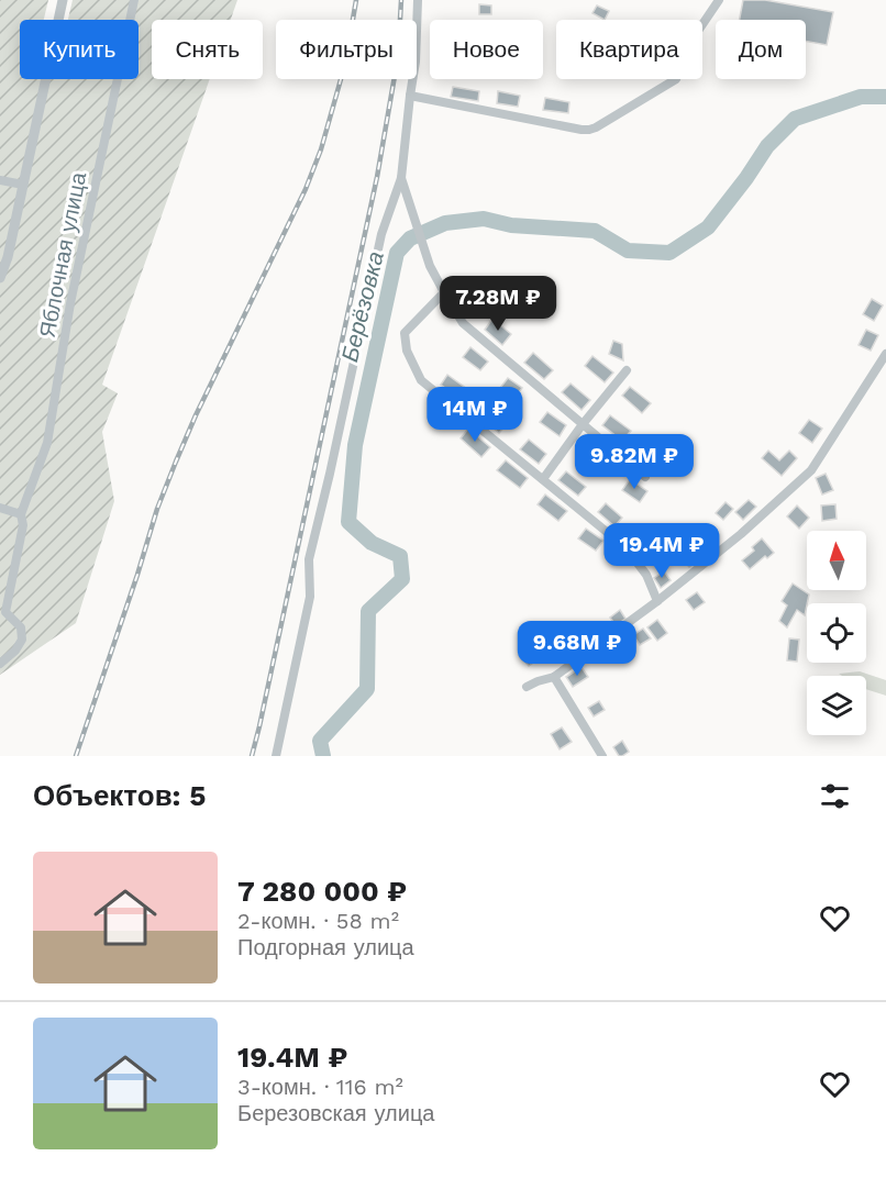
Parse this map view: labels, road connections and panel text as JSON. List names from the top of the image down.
{
  "streets": {
    "street": ["Яблочная улица"]
  },
  "water": ["Берёзовка"],
  "north": "top",
  "page": {
    "chip": [
      "Купить",
      "Снять",
      "Фильтры",
      "Новое",
      "Квартира",
      "Дом"
    ],
    "price": [
      "7.28M ₽",
      "14M ₽",
      "9.82M ₽",
      "19.4M ₽",
      "9.68M ₽"
    ],
    "heading": "Объектов: 5",
    "list": [
      {
        "name": "7 280 000 ₽",
        "note": "2-комн. · 58 m² · Подгорная улица"
      },
      {
        "name": "19.4M ₽",
        "note": "3-комн. · 116 m² · Березовская улица"
      }
    ]
  }
}
